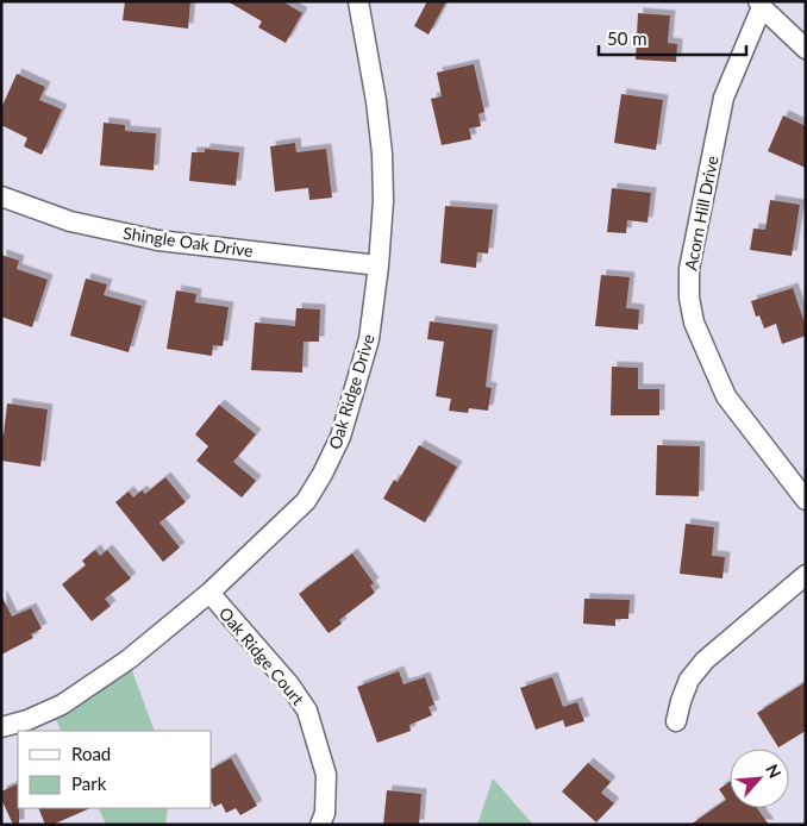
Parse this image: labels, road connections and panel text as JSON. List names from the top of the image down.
{
  "streets": {
    "street": [
      "Acorn Hill Drive",
      "Shingle Oak Drive",
      "Oak Ridge Drive",
      "Oak Ridge Court"
    ]
  },
  "crossings": [
    ["Shingle Oak Drive", "Oak Ridge Drive"],
    ["Oak Ridge Drive", "Oak Ridge Court"]
  ],
  "legend": ["Road", "Park"],
  "scale_bar": "50 m",
  "north": "top right"
}
